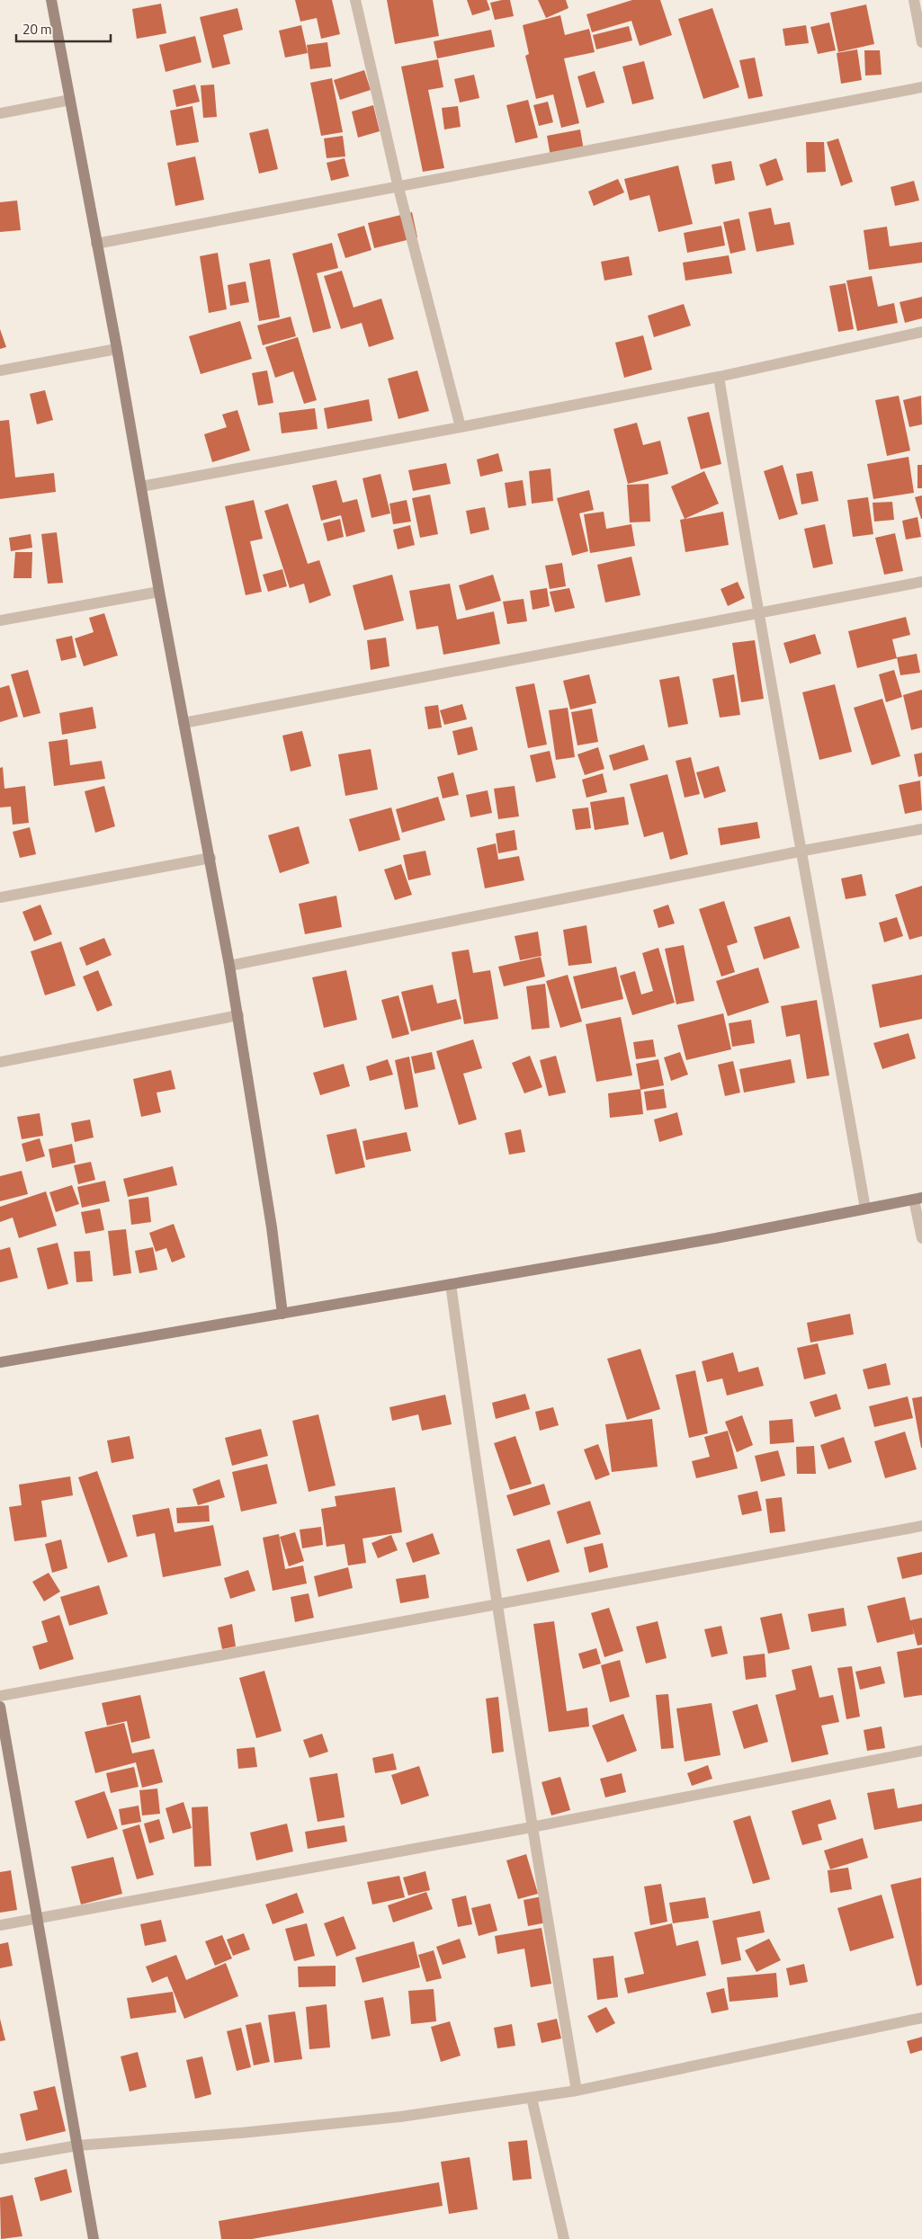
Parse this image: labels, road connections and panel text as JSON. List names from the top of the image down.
{
  "scale_bar": "20 m"
}
